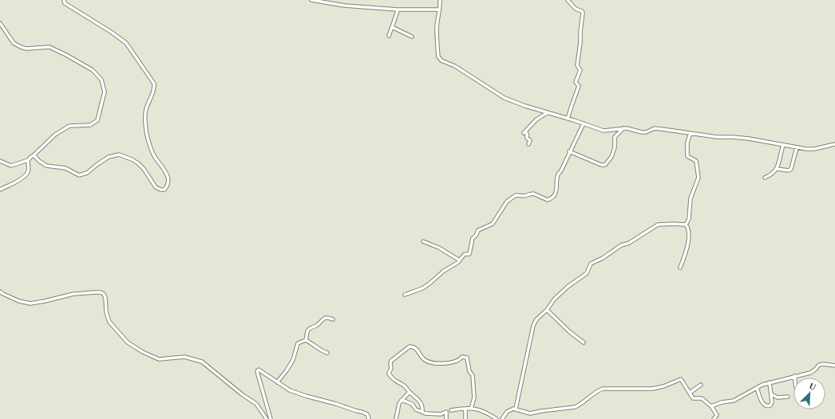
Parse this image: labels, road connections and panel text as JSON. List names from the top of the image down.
{
  "north": "top right"
}
